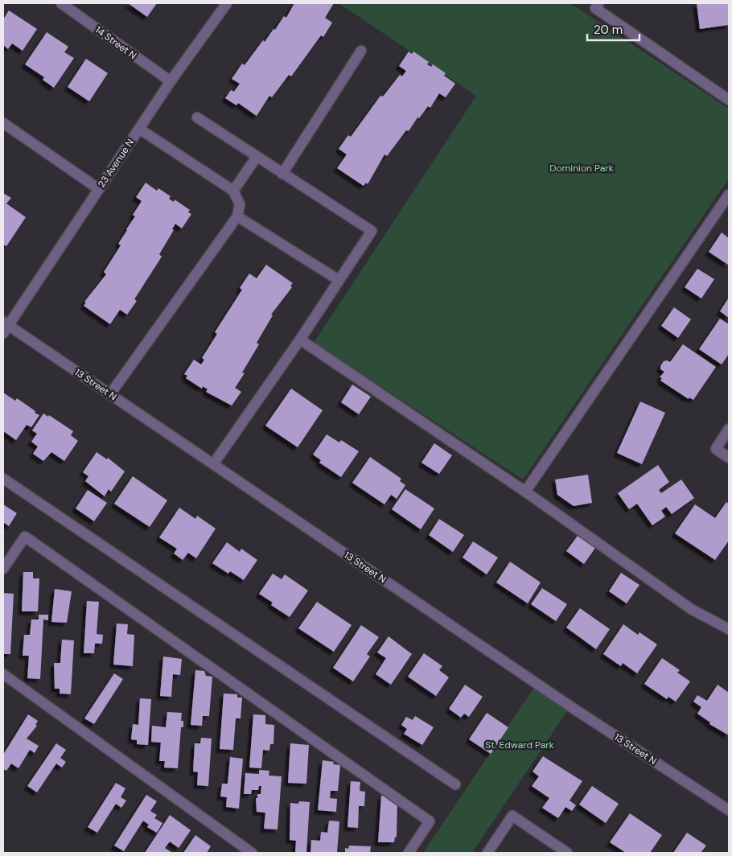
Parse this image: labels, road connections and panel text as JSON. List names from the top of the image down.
{
  "streets": {
    "street": ["14 Street N", "23 Avenue N", "13 Street N"]
  },
  "crossings": [
    ["14 Street N", "23 Avenue N"],
    ["23 Avenue N", "13 Street N"]
  ],
  "parks": ["Dominion Park", "St. Edward Park"],
  "scale_bar": "20 m"
}
